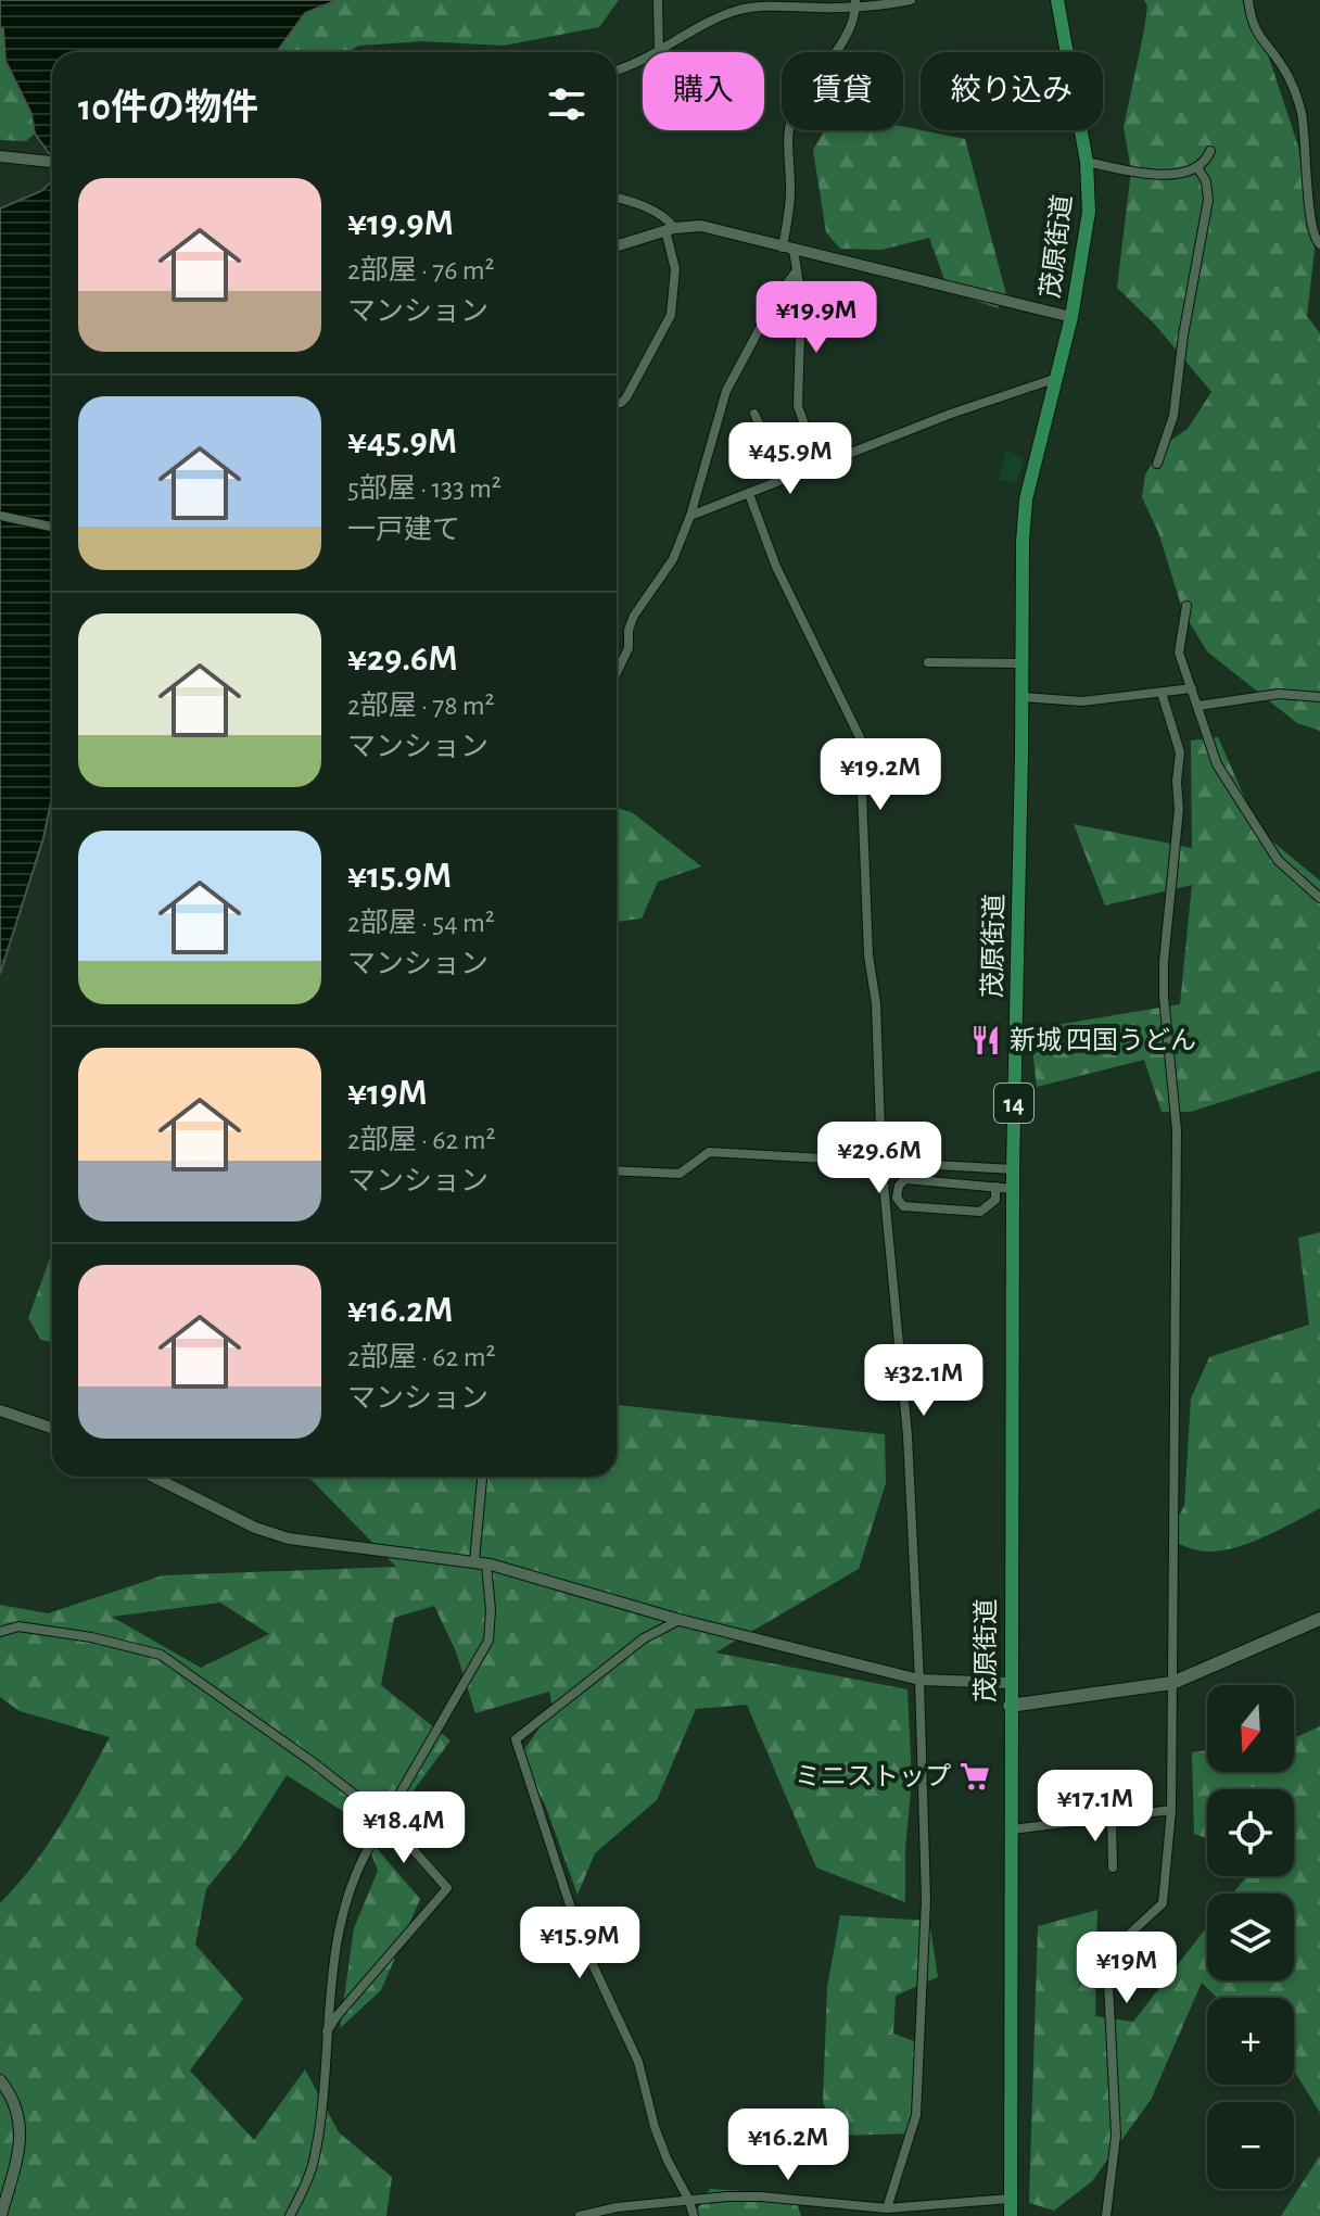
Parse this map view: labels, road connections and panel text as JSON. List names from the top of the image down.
{
  "streets": {
    "main road": ["茂原街道", "14"]
  },
  "places": {
    "restaurant": ["新城 四国うどん"],
    "supermarket": ["ミニストップ"]
  },
  "north": "bottom",
  "page": {
    "chip": ["購入", "賃貸", "絞り込み"],
    "heading": "10件の物件",
    "list": [
      {
        "name": "¥19.9M",
        "note": "2部屋 · 76 m² · マンション"
      },
      {
        "name": "¥45.9M",
        "note": "5部屋 · 133 m² · 一戸建て"
      },
      {
        "name": "¥29.6M",
        "note": "2部屋 · 78 m² · マンション"
      },
      {
        "name": "¥15.9M",
        "note": "2部屋 · 54 m² · マンション"
      },
      {
        "name": "¥19M",
        "note": "2部屋 · 62 m² · マンション"
      },
      {
        "name": "¥16.2M",
        "note": "2部屋 · 62 m² · マンション"
      }
    ],
    "price": [
      "¥19.9M",
      "¥45.9M",
      "¥19.2M",
      "¥29.6M",
      "¥32.1M",
      "¥17.1M",
      "¥18.4M",
      "¥15.9M",
      "¥19M",
      "¥16.2M"
    ],
    "map_buttons": ["+", "−"]
  }
}
